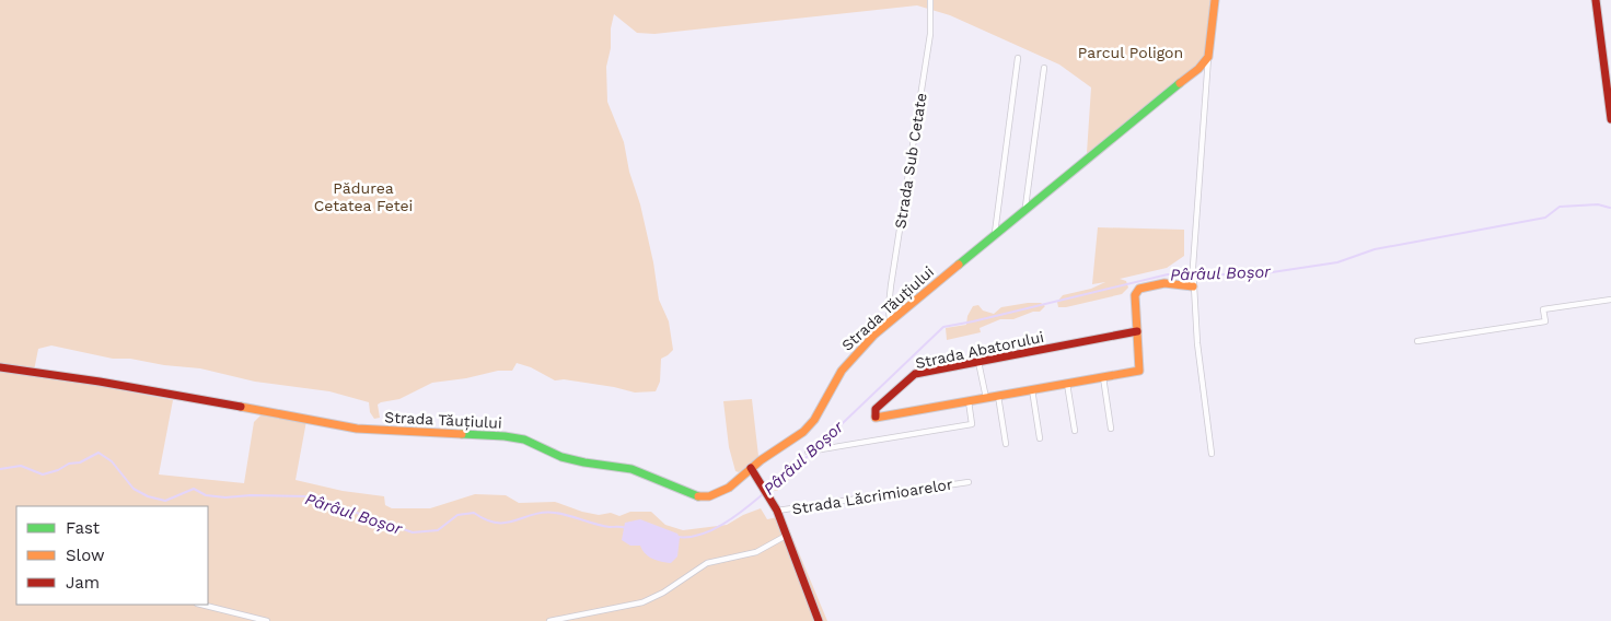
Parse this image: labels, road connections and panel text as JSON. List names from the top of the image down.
{
  "streets": {
    "main road": ["Strada Tăuțiului", "Strada Abatorului"],
    "street": ["Strada Sub Cetate", "Strada Lăcrimioarelor"]
  },
  "crossings": [
    ["Strada Sub Cetate", "Strada Tăuțiului"]
  ],
  "water": ["Pârâul Boșor"],
  "parks": ["Parcul Poligon", "Pădurea Cetatea Fetei"],
  "legend": ["Fast", "Slow", "Jam"]
}
